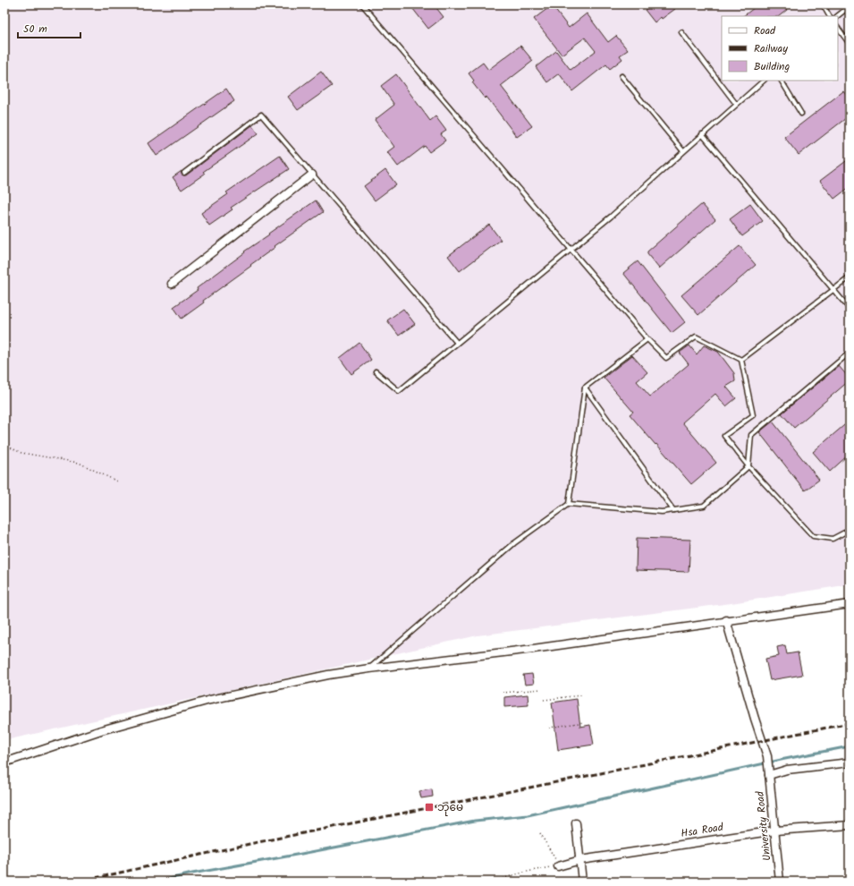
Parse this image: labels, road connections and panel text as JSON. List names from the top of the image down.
{
  "streets": {
    "street": ["University Road", "Hsa Road"]
  },
  "crossings": [
    ["University Road", "Hsa Road"]
  ],
  "places": {
    "transit": ["ဘုမေ"]
  },
  "legend": ["Road", "Railway", "Building"],
  "scale_bar": "50 m"
}
